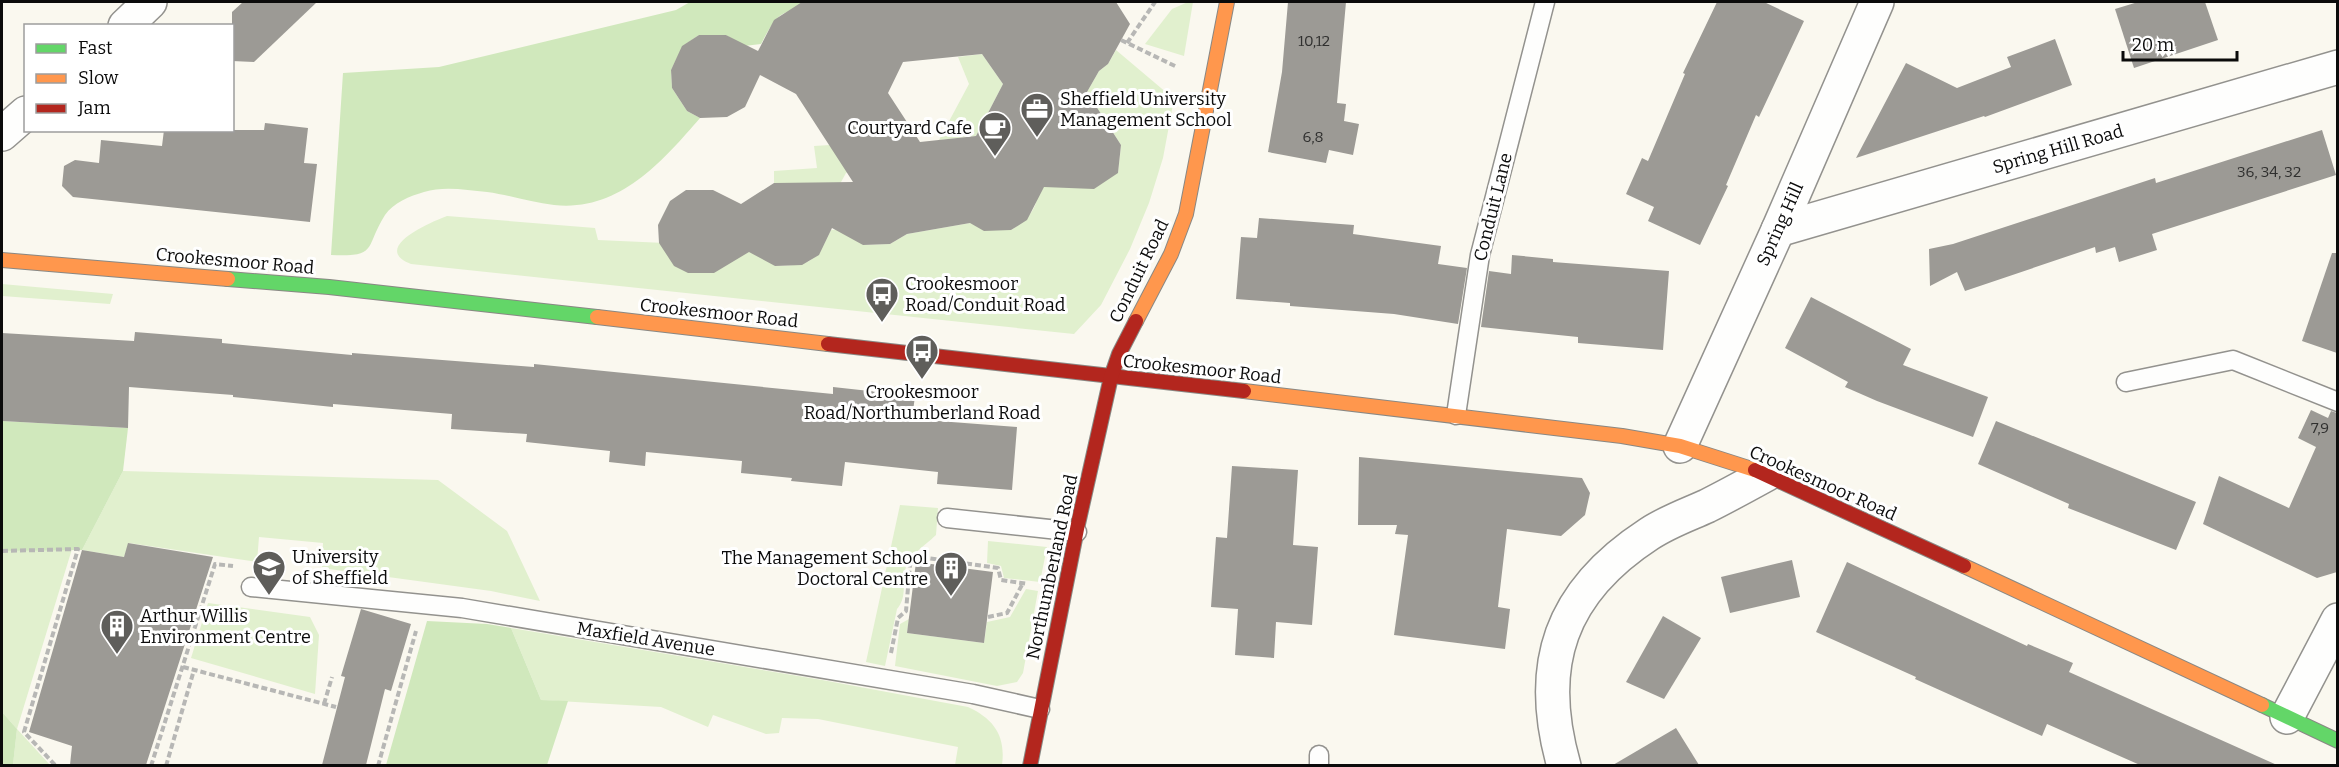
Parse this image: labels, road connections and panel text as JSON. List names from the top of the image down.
{
  "streets": {
    "street": [
      "Spring Hill Road",
      "Spring Hill",
      "Crookesmoor Road",
      "Conduit Road",
      "Northumberland Road"
    ],
    "lane": ["Conduit Lane", "Maxfield Avenue"]
  },
  "crossings": [
    ["Spring Hill Road", "Spring Hill"],
    ["Conduit Lane", "Crookesmoor Road"],
    ["Spring Hill", "Crookesmoor Road"],
    ["Crookesmoor Road", "Conduit Road"],
    ["Crookesmoor Road", "Northumberland Road"],
    ["Conduit Road", "Northumberland Road"],
    ["Northumberland Road", "Maxfield Avenue"]
  ],
  "places": {
    "office": ["Sheffield University Management School"],
    "cafe": ["Courtyard Cafe"],
    "bus stop": ["Crookesmoor Road/Conduit Road", "Crookesmoor Road/Northumberland Road"],
    "school or university": ["University of Sheffield"],
    "building": ["The Management School Doctoral Centre", "Arthur Willis Environment Centre"]
  },
  "house_numbers": [
    "10,12",
    "6,8",
    "36, 34, 32",
    "7,9"
  ],
  "legend": ["Fast", "Slow", "Jam"],
  "scale_bar": "20 m"
}
